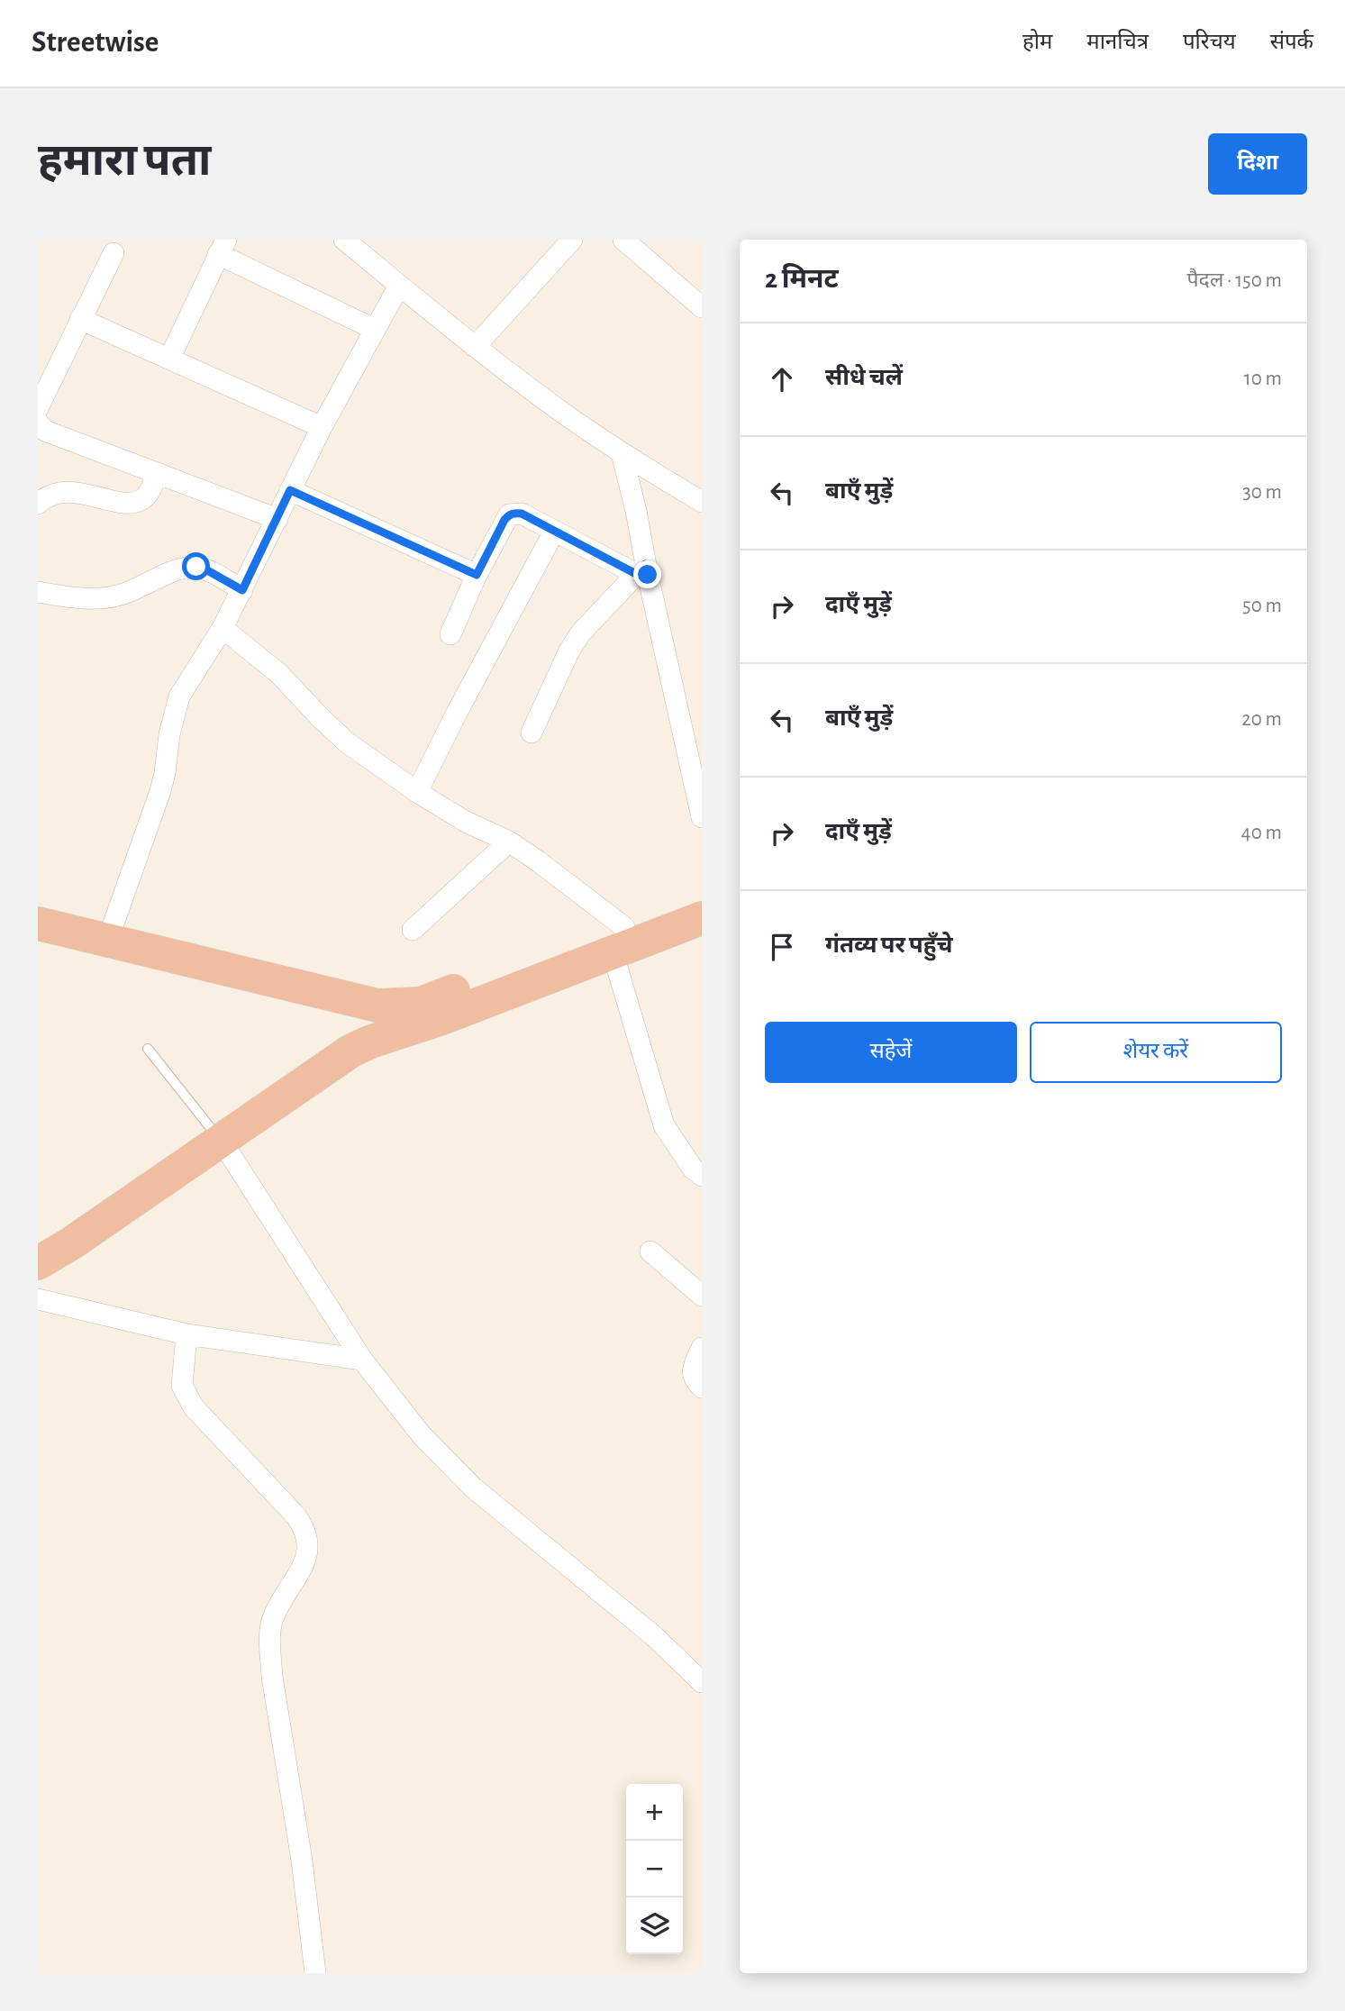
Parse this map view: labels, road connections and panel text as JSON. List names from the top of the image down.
{
  "page": {
    "header": "Streetwise",
    "nav": [
      "होम",
      "मानचित्र",
      "परिचय",
      "संपर्क"
    ],
    "buttons": [
      "दिशा",
      ["सहेजें", "शेयर करें"]
    ],
    "title": "हमारा पता",
    "heading": ["2 मिनट", "पैदल · 150 m"],
    "list": [
      ["सीधे चलें", "10 m"],
      ["बाएँ मुड़ें", "30 m"],
      ["दाएँ मुड़ें", "50 m"],
      ["बाएँ मुड़ें", "20 m"],
      ["दाएँ मुड़ें", "40 m"],
      "गंतव्य पर पहुँचे"
    ],
    "map_buttons": ["+", "−"]
  }
}
